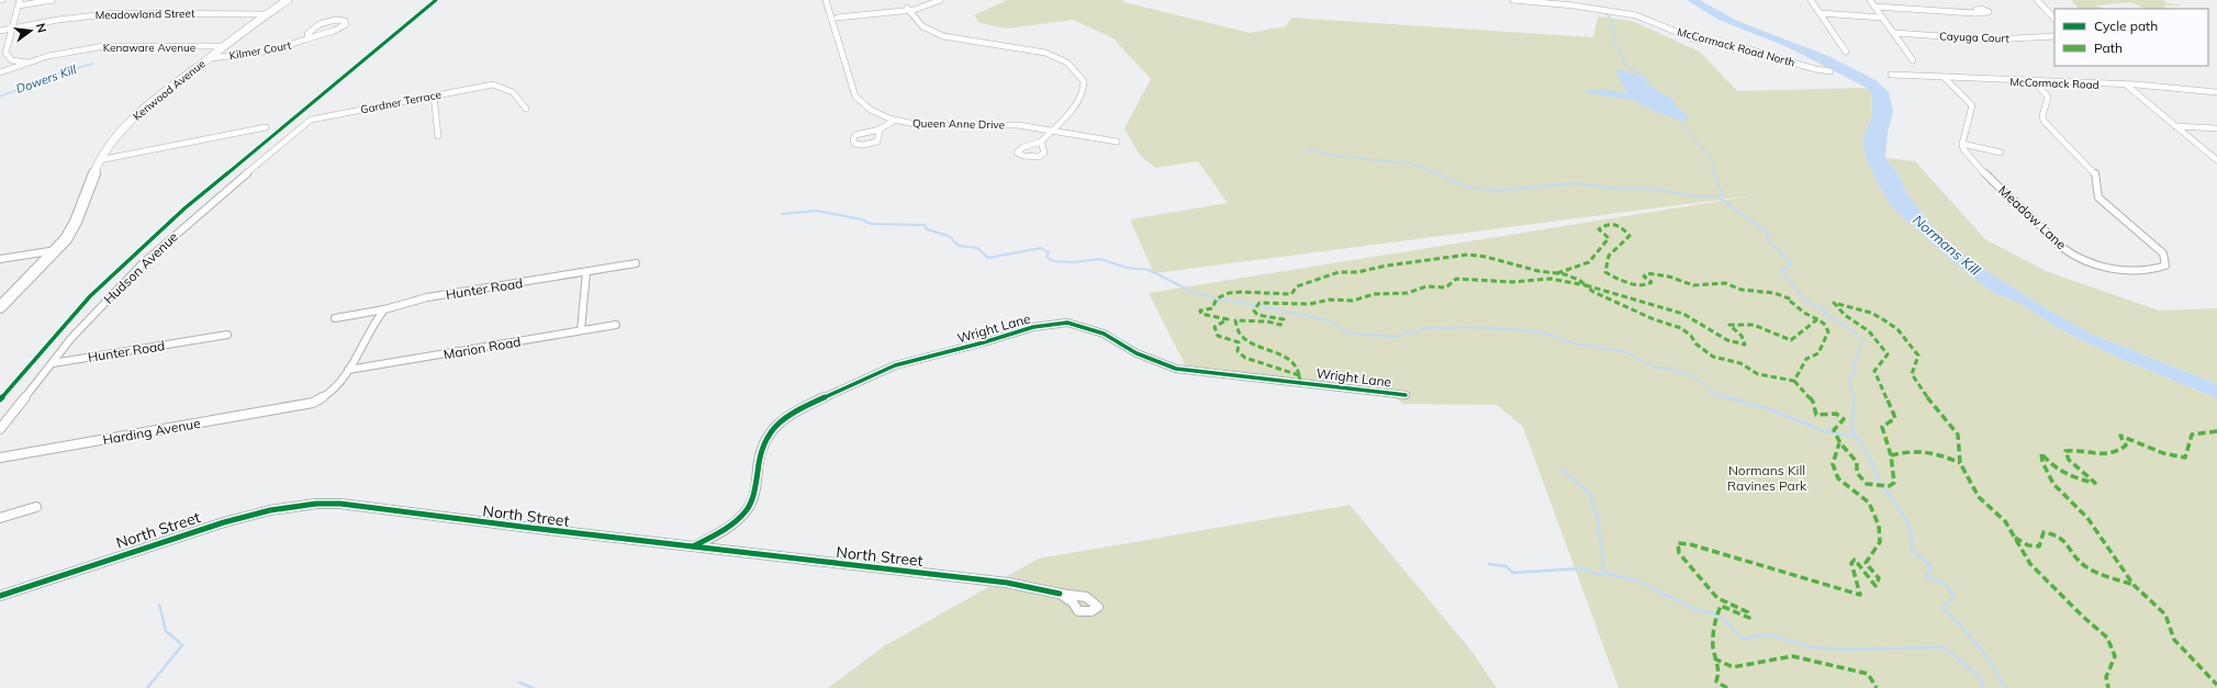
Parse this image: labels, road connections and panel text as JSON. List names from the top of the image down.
{
  "streets": {
    "main road": ["Kenwood Avenue"],
    "street": [
      "Meadowland Street",
      "Cayuga Court",
      "Kenaware Avenue",
      "McCormack Road North",
      "Kilmer Court",
      "McCormack Road",
      "Gardner Terrace",
      "Queen Anne Drive",
      "Meadow Lane",
      "Hudson Avenue",
      "Hunter Road",
      "Wright Lane",
      "Marion Road",
      "Harding Avenue",
      "North Street"
    ]
  },
  "crossings": [
    ["Meadowland Street", "Kenwood Avenue"],
    ["Kenaware Avenue", "Kenwood Avenue"],
    ["Kilmer Court", "Kenwood Avenue"],
    ["McCormack Road", "Meadow Lane"],
    ["Gardner Terrace", "Hudson Avenue"],
    ["Hudson Avenue", "Hunter Road"],
    ["Hunter Road", "Harding Avenue"],
    ["Wright Lane", "North Street"],
    ["Marion Road", "Harding Avenue"]
  ],
  "water": ["Dowers Kill", "Normans Kill"],
  "parks": ["Normans Kill Ravines Park"],
  "legend": ["Cycle path", "Path"],
  "north": "right"
}
